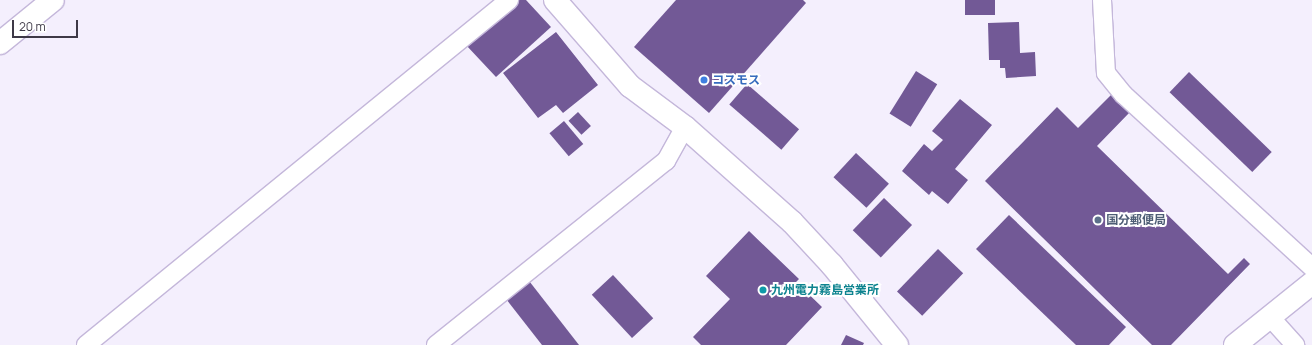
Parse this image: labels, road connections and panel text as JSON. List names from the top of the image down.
{
  "places": ["コスモス", "国分郵便局", "九州電力霧島営業所"],
  "scale_bar": "20 m"
}
